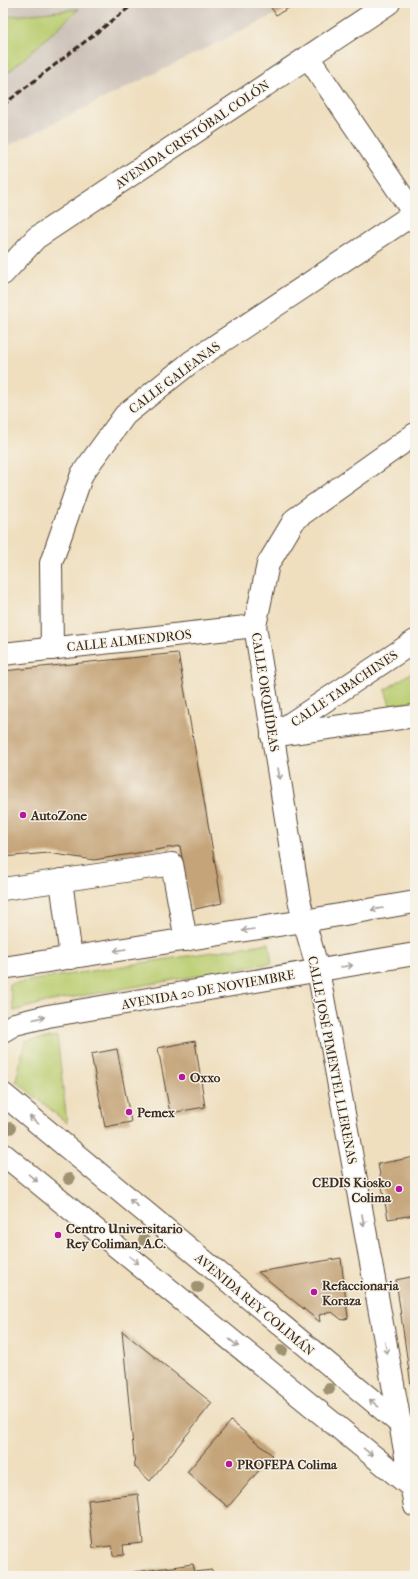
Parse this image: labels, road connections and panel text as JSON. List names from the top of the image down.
{
  "streets": {
    "street": [
      "AVENIDA CRISTÓBAL COLÓN",
      "CALLE GALEANAS",
      "CALLE ALMENDROS",
      "CALLE TABACHINES",
      "CALLE ORQUÍDEAS",
      "AVENIDA 20 DE NOVIEMBRE",
      "CALLE JOSÉ PIMENTEL LLERENAS",
      "AVENIDA REY COLIMÁN"
    ]
  },
  "crossings": [
    ["CALLE GALEANAS", "CALLE ALMENDROS"],
    ["CALLE ALMENDROS", "CALLE ORQUÍDEAS"],
    ["CALLE TABACHINES", "CALLE ORQUÍDEAS"],
    ["CALLE ORQUÍDEAS", "CALLE JOSÉ PIMENTEL LLERENAS"],
    ["AVENIDA 20 DE NOVIEMBRE", "CALLE JOSÉ PIMENTEL LLERENAS"],
    ["CALLE JOSÉ PIMENTEL LLERENAS", "AVENIDA REY COLIMÁN"]
  ],
  "one_way": ["CALLE JOSÉ PIMENTEL LLERENAS"],
  "places": [
    "AutoZone",
    "Oxxo",
    "Pemex",
    "CEDIS Kiosko Colima",
    "Centro Universitario Rey Coliman, A.C.",
    "Refaccionaria Koraza",
    "PROFEPA Colima"
  ]
}
